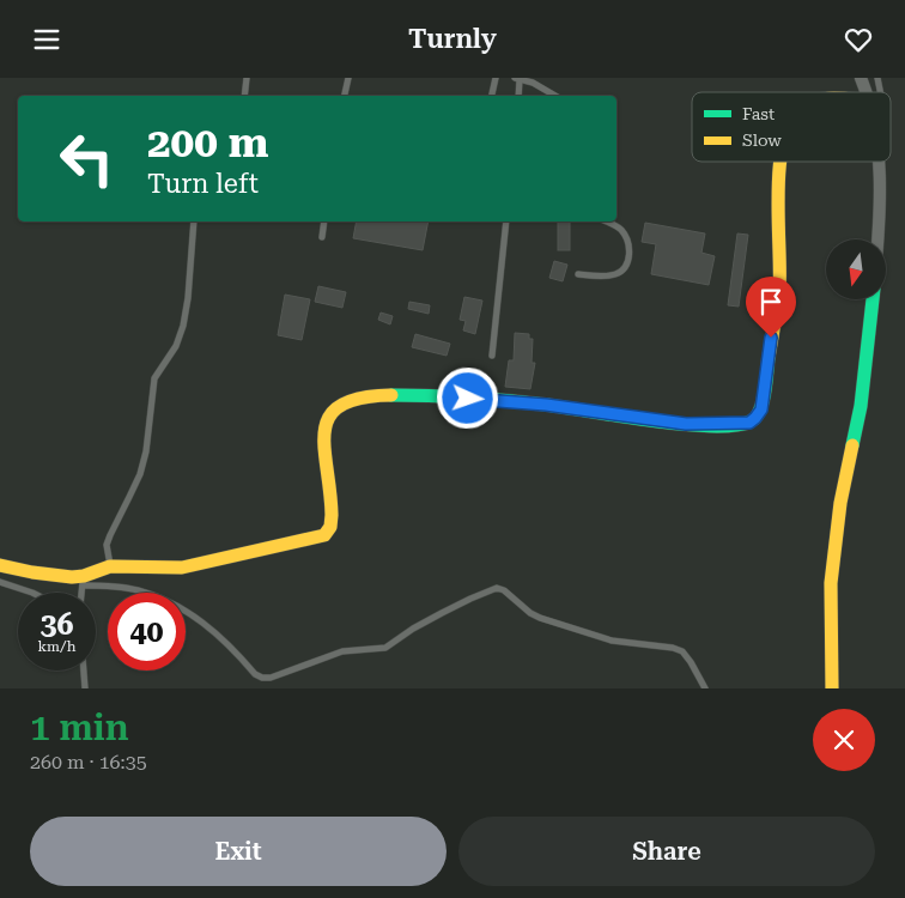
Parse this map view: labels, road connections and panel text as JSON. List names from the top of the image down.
{
  "legend": ["Fast", "Slow"],
  "north": "bottom",
  "page": {
    "header": "Turnly",
    "turn": ["200 m", "Turn left"],
    "speed": "36 km/h",
    "limit": "40",
    "heading": ["1 min", "260 m · 16:35"],
    "buttons": ["Exit", "Share"]
  }
}
